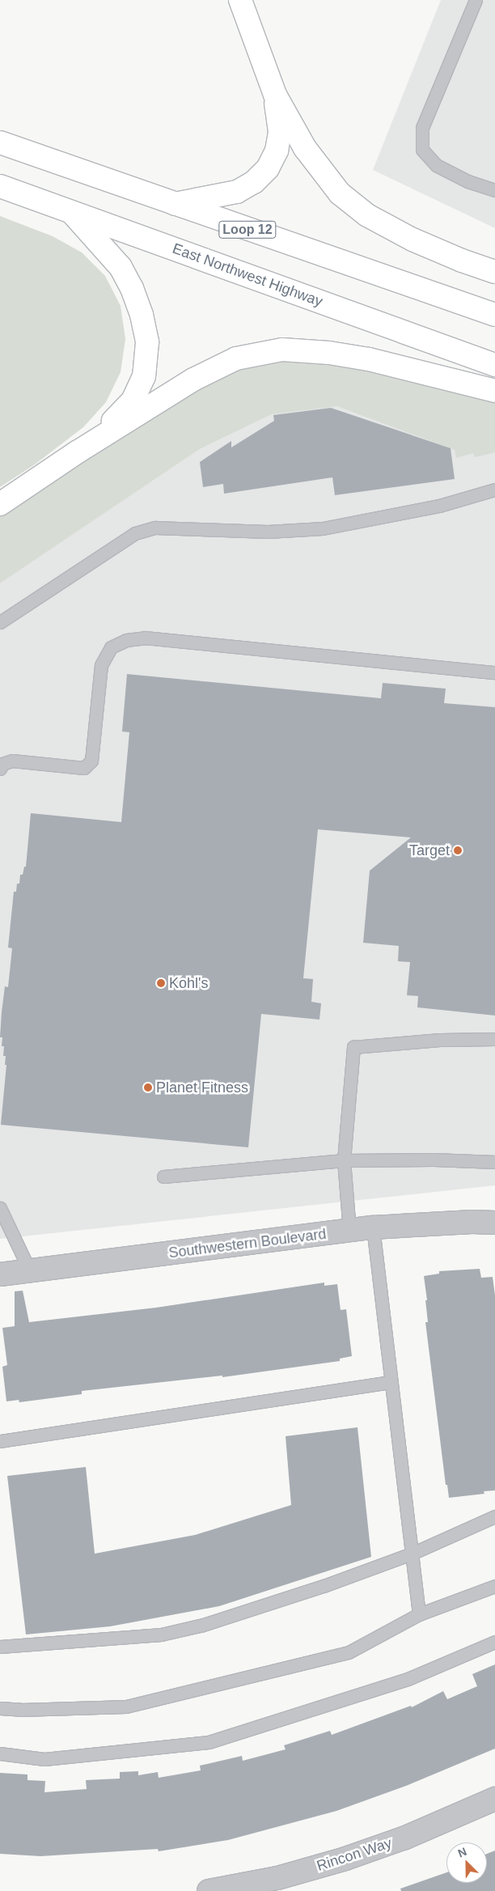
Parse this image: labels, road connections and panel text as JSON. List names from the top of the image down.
{
  "streets": {
    "main road": ["Loop 12", "East Northwest Highway"],
    "street": ["Southwestern Boulevard", "Rincon Way"]
  },
  "places": ["Target", "Kohl's", "Planet Fitness"],
  "north": "top left"
}
